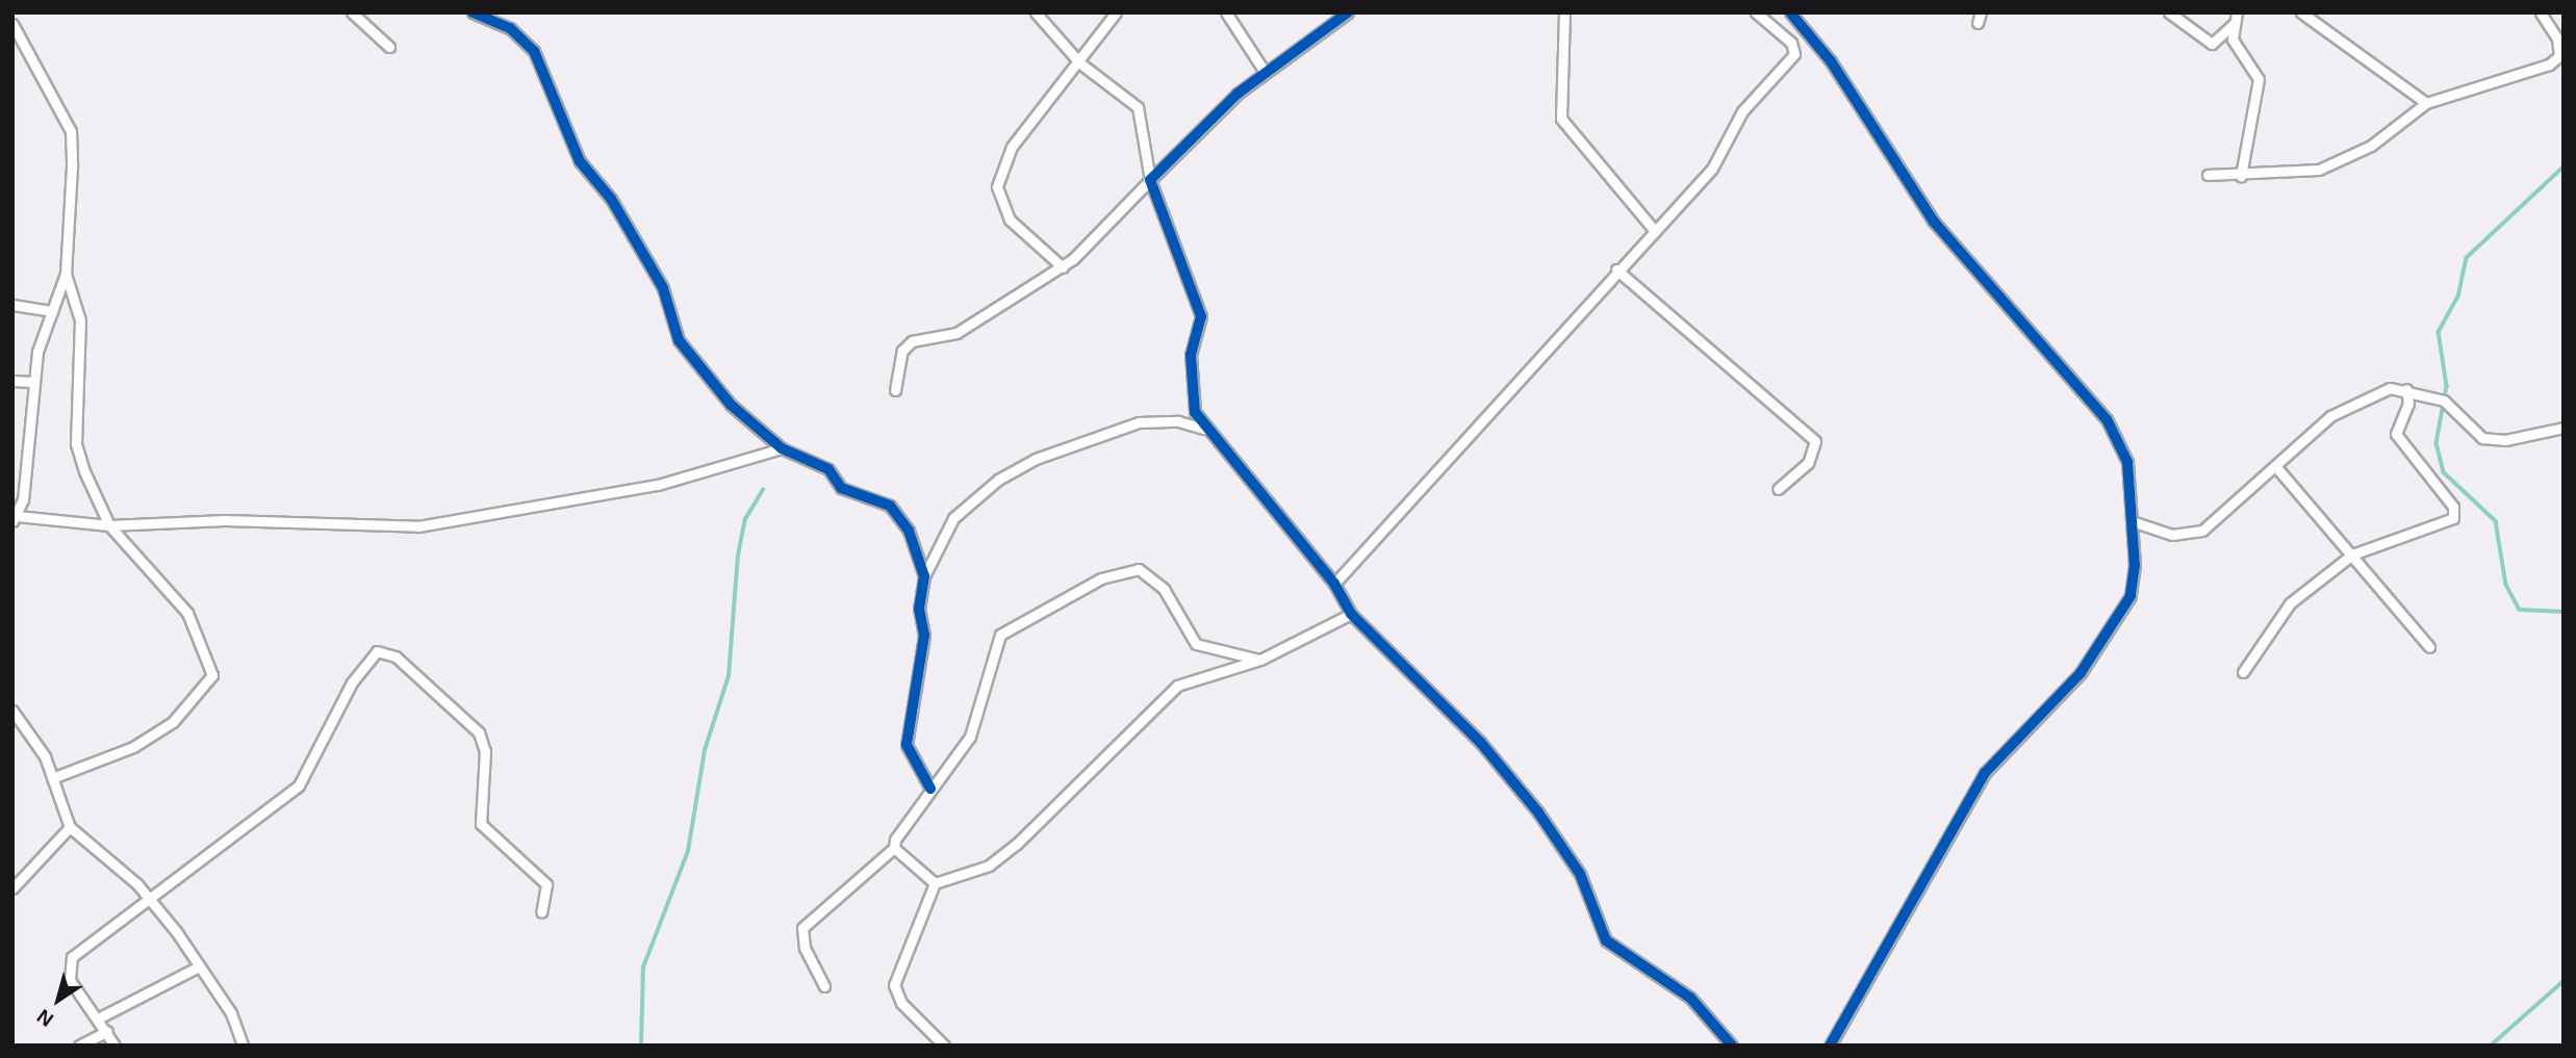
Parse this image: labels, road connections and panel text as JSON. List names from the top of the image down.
{
  "north": "bottom left"
}
